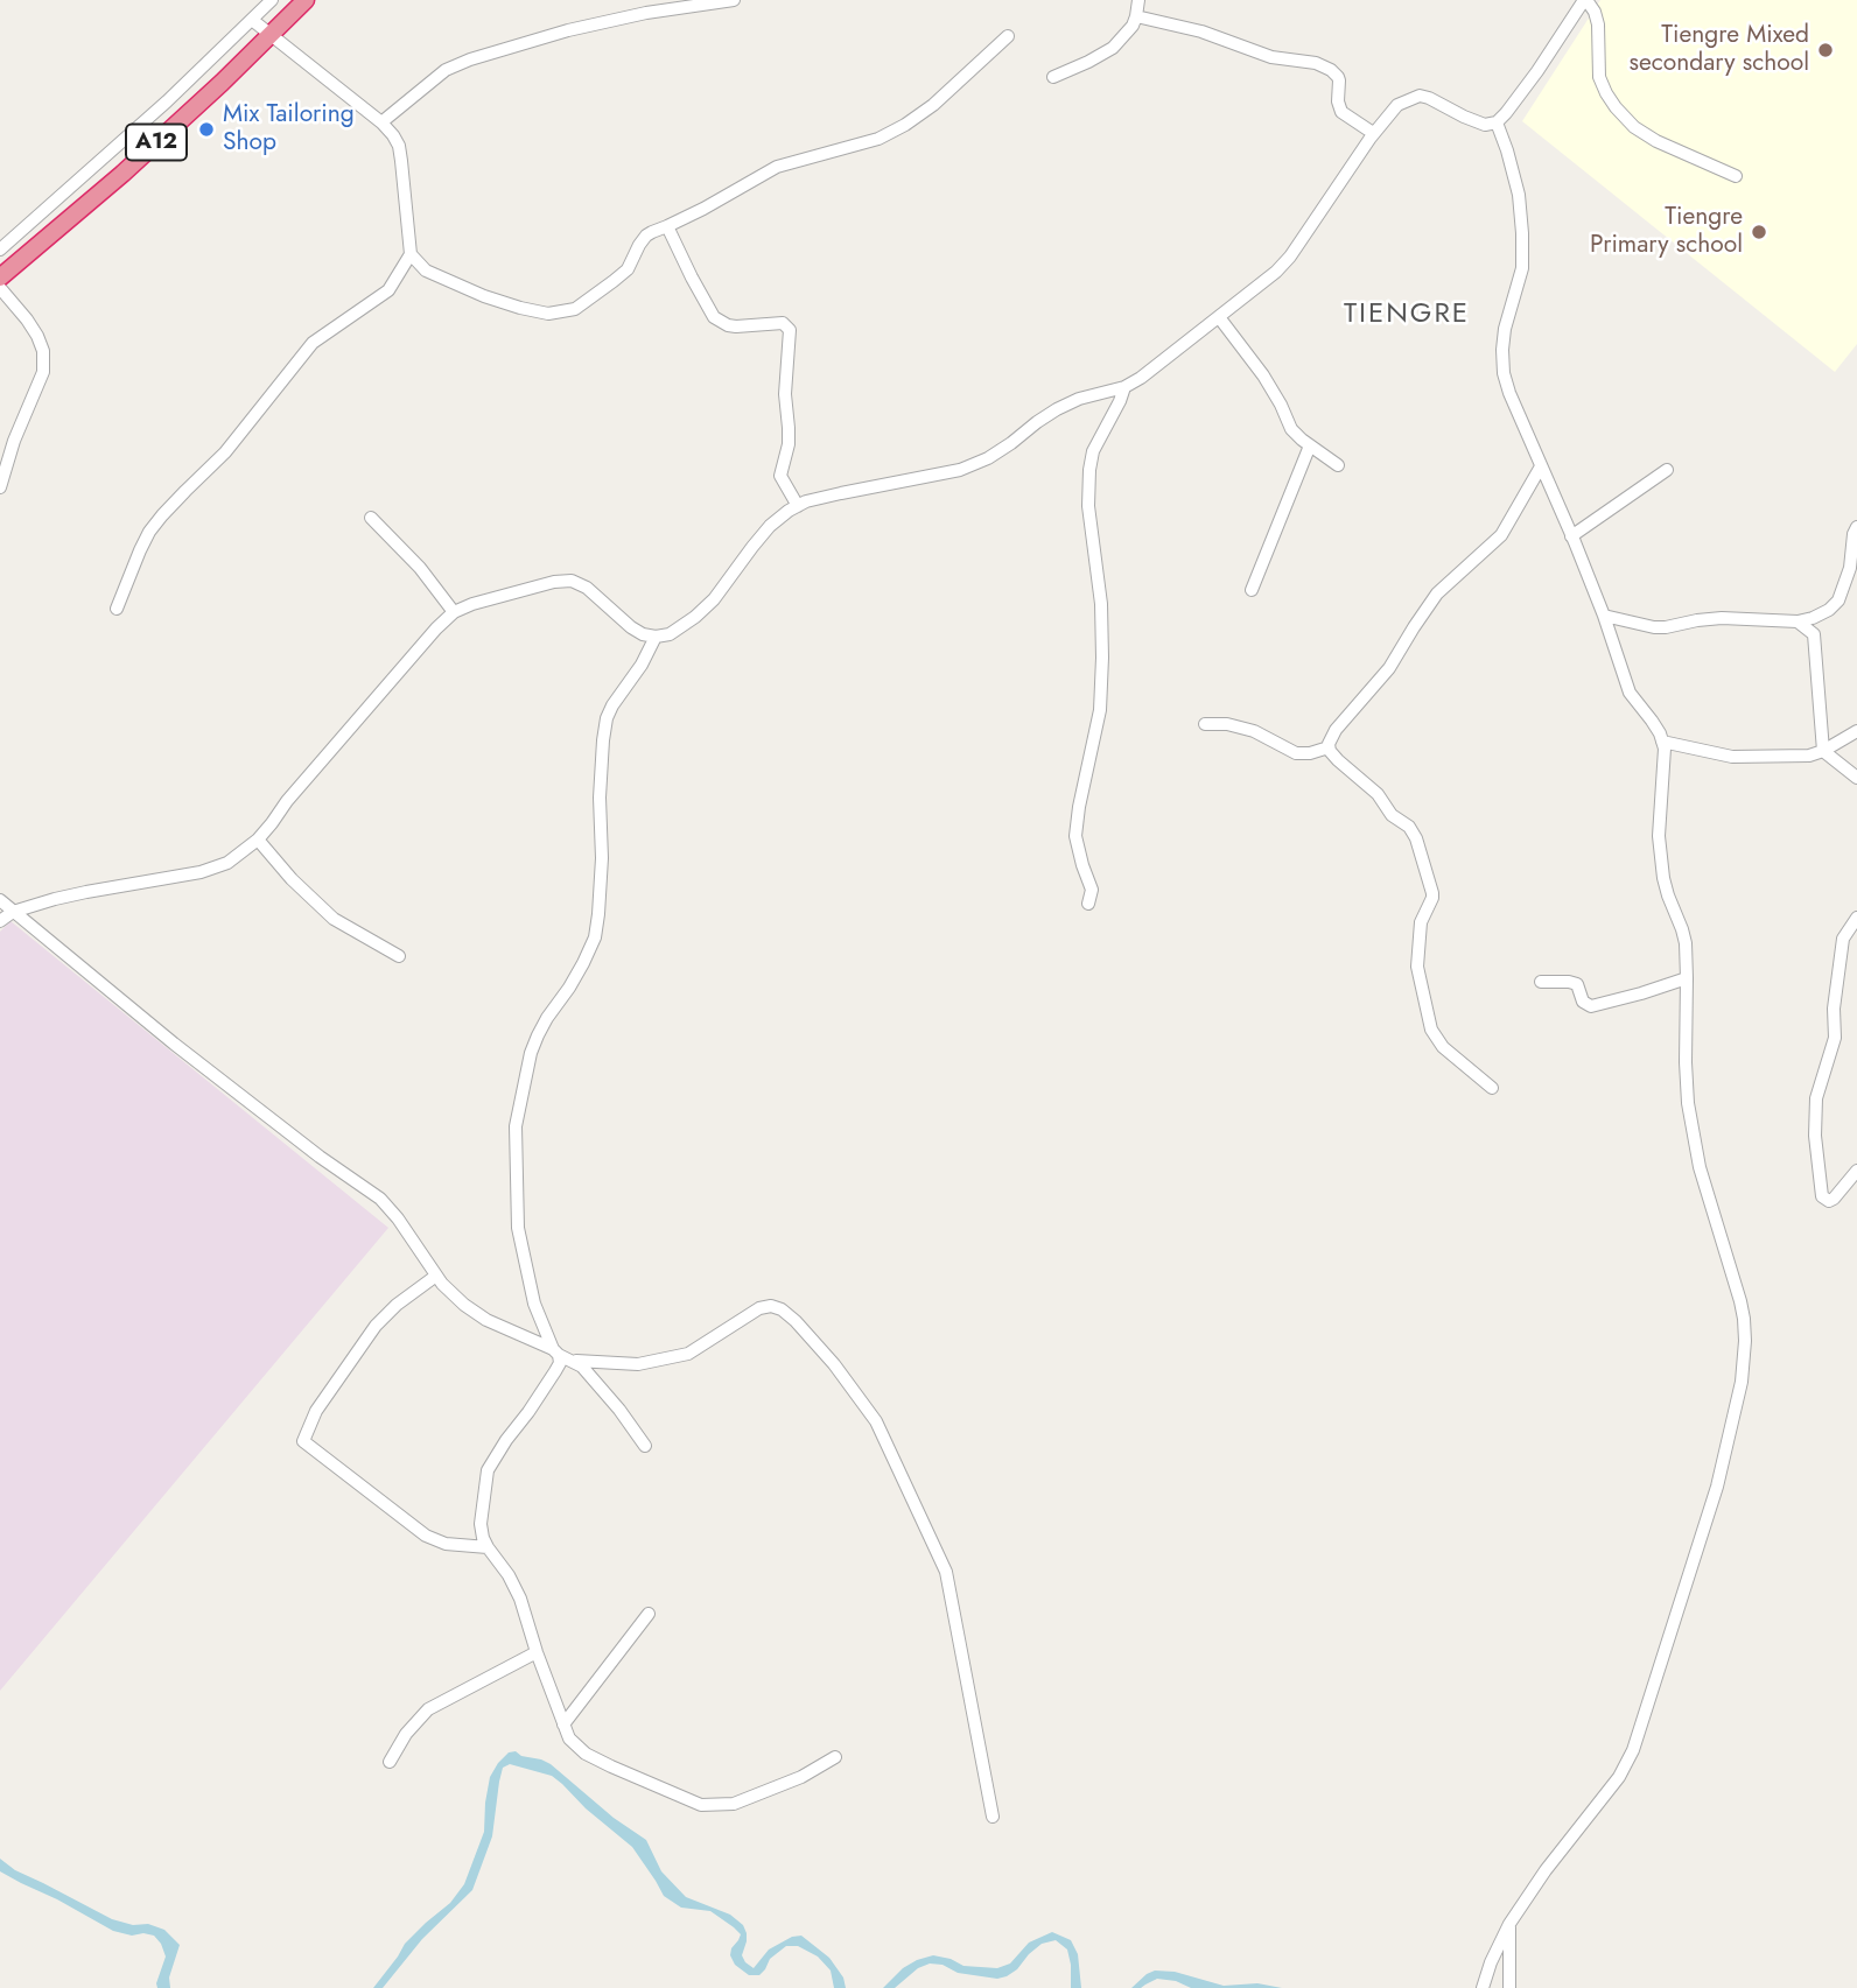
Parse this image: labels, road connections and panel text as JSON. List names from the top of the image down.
{
  "streets": {
    "highway": ["A12"]
  },
  "districts": ["TIENGRE"],
  "places": ["Tiengre Mixed secondary school", "Mix Tailoring Shop", "Tiengre Primary school"]
}
